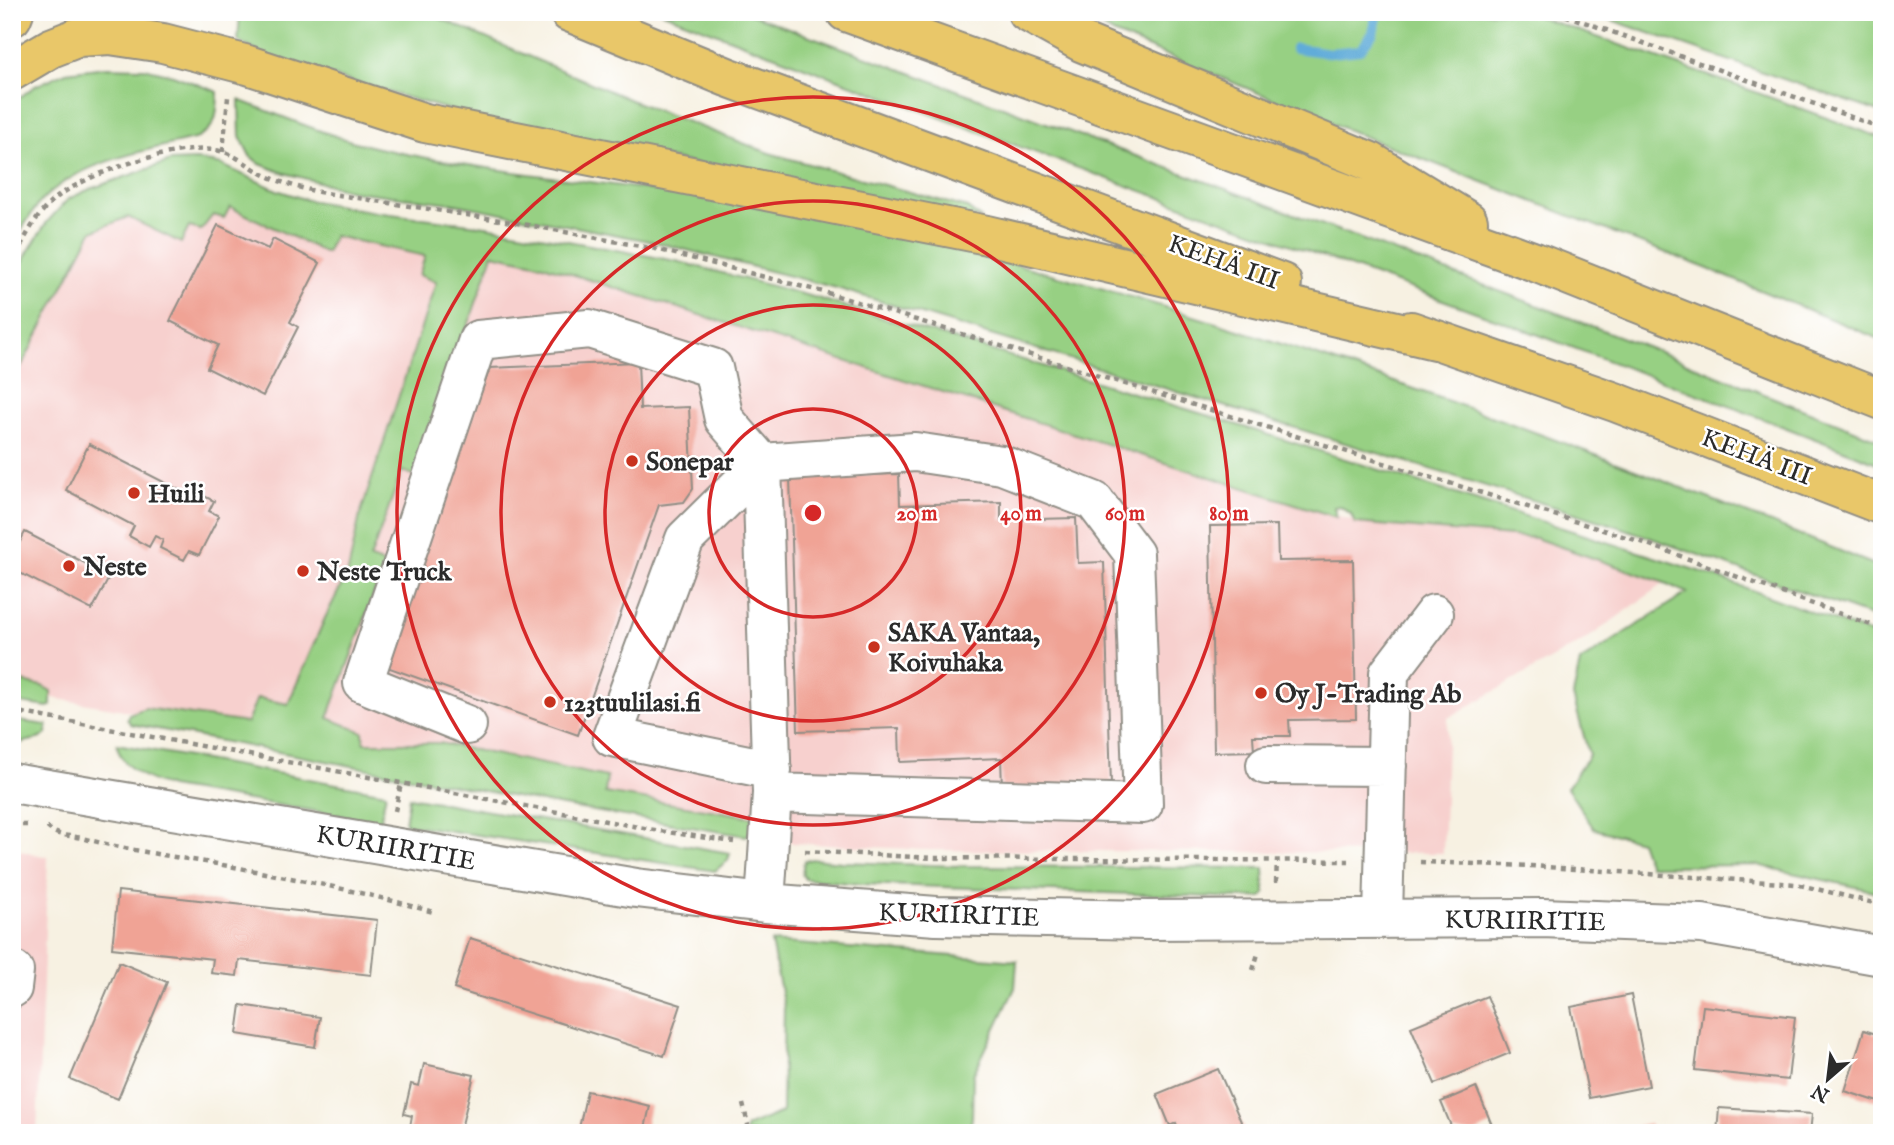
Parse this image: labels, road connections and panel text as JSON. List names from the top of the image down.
{
  "streets": {
    "highway": ["KEHÄ III"],
    "street": ["KURIIRITIE"]
  },
  "places": [
    "Sonepar",
    "Huili",
    "Neste",
    "Neste Truck",
    "SAKA Vantaa, Koivuhaka",
    "Oy J-Trading Ab",
    "123tuulilasi.fi"
  ],
  "north": "bottom left",
  "rings": [
    "20 m",
    "40 m",
    "60 m",
    "80 m"
  ]
}
